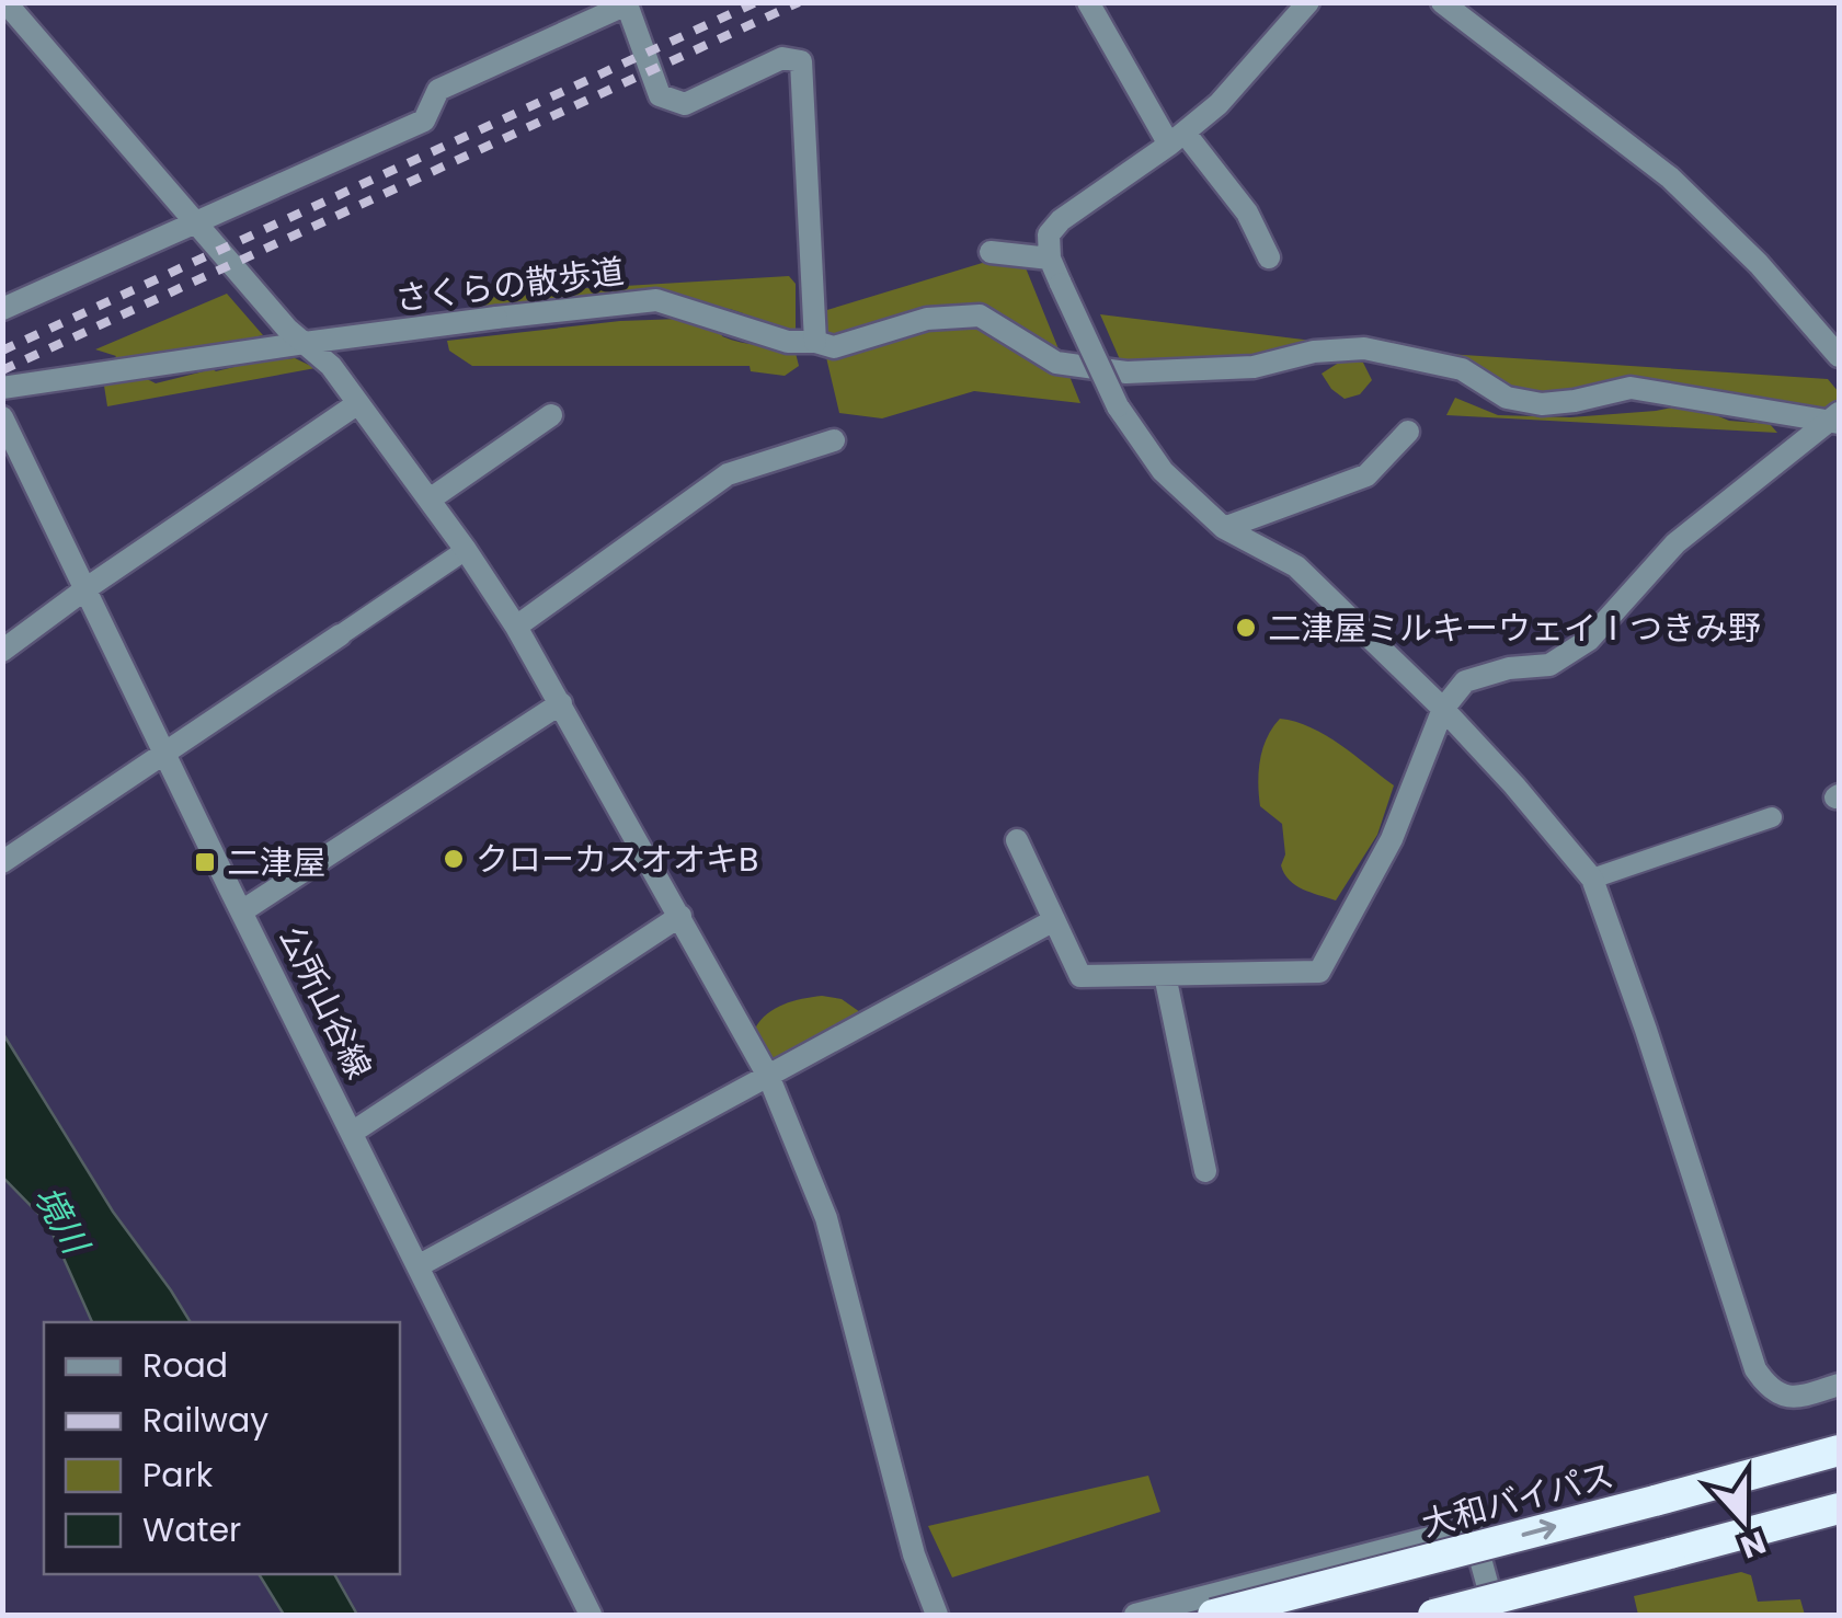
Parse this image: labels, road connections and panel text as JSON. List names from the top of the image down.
{
  "streets": {
    "highway": ["大和バイパス"],
    "street": ["さくらの散歩道", "公所山谷線"]
  },
  "water": ["境川"],
  "places": {
    "other": ["二津屋ミルキーウェイⅠつきみ野", "クローカスオオキB"],
    "transit": ["二津屋"]
  },
  "legend": [
    "Road",
    "Railway",
    "Park",
    "Water"
  ],
  "north": "bottom"
}
